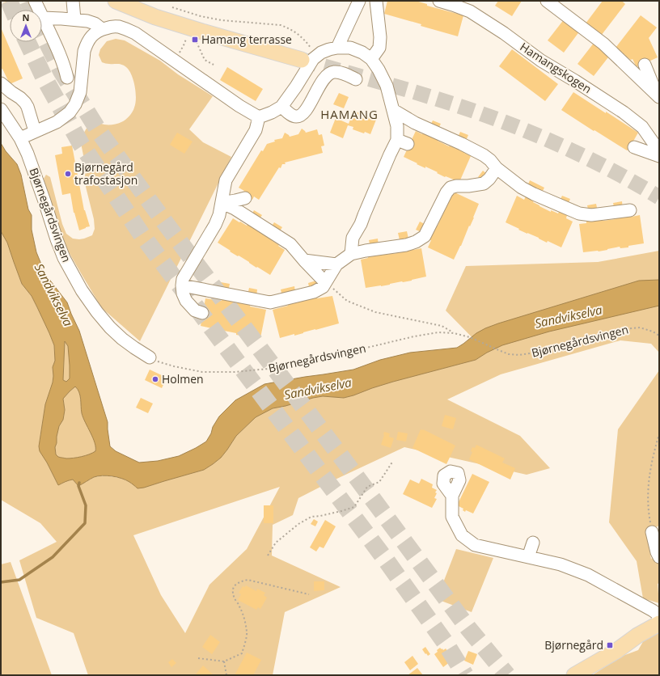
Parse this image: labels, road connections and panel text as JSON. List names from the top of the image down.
{
  "streets": {
    "street": ["Hamangskogen", "Bjørnegårdsvingen"]
  },
  "districts": ["HAMANG"],
  "water": ["Sandvikselva"],
  "places": {
    "transit": ["Hamang terrasse", "Bjørnegård"],
    "other": ["Bjørnegård trafostasjon", "Holmen"]
  },
  "north": "top"
}
